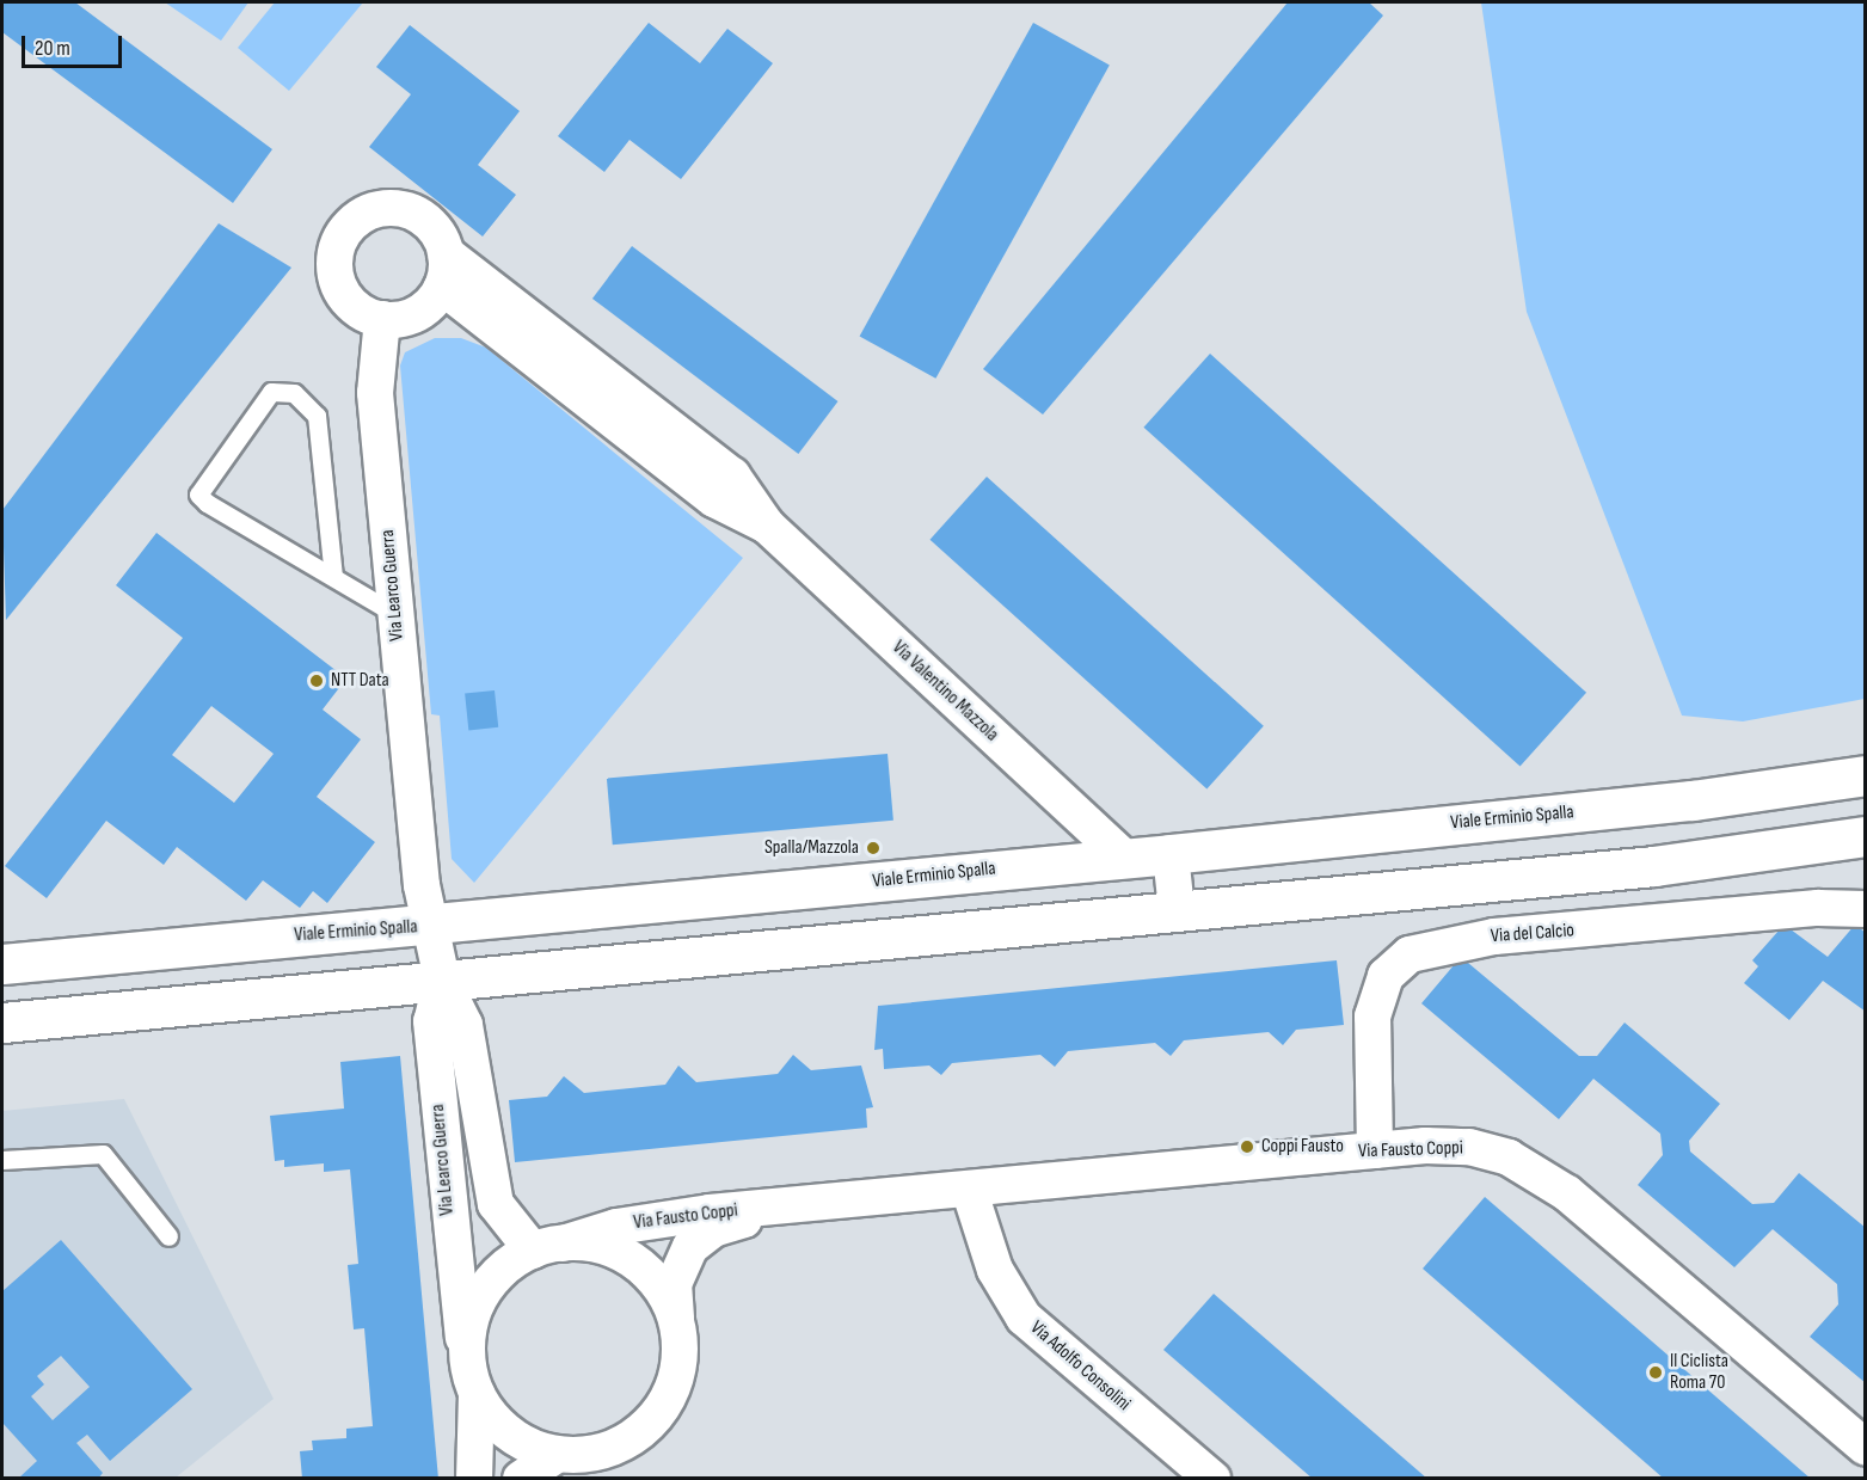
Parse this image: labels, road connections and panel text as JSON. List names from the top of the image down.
{
  "streets": {
    "main road": ["Viale Erminio Spalla"],
    "street": [
      "Via Learco Guerra",
      "Via Valentino Mazzola",
      "Via del Calcio",
      "Via Fausto Coppi",
      "Via Adolfo Consolini"
    ]
  },
  "crossings": [
    ["Via Learco Guerra", "Via Valentino Mazzola"],
    ["Via Learco Guerra", "Viale Erminio Spalla"],
    ["Via Learco Guerra", "Via Fausto Coppi"],
    ["Via Valentino Mazzola", "Viale Erminio Spalla"],
    ["Via del Calcio", "Via Fausto Coppi"],
    ["Via Fausto Coppi", "Via Adolfo Consolini"]
  ],
  "places": [
    "NTT Data",
    "Spalla/Mazzola",
    "Coppi Fausto",
    "Il Ciclista Roma 70"
  ],
  "scale_bar": "20 m"
}
